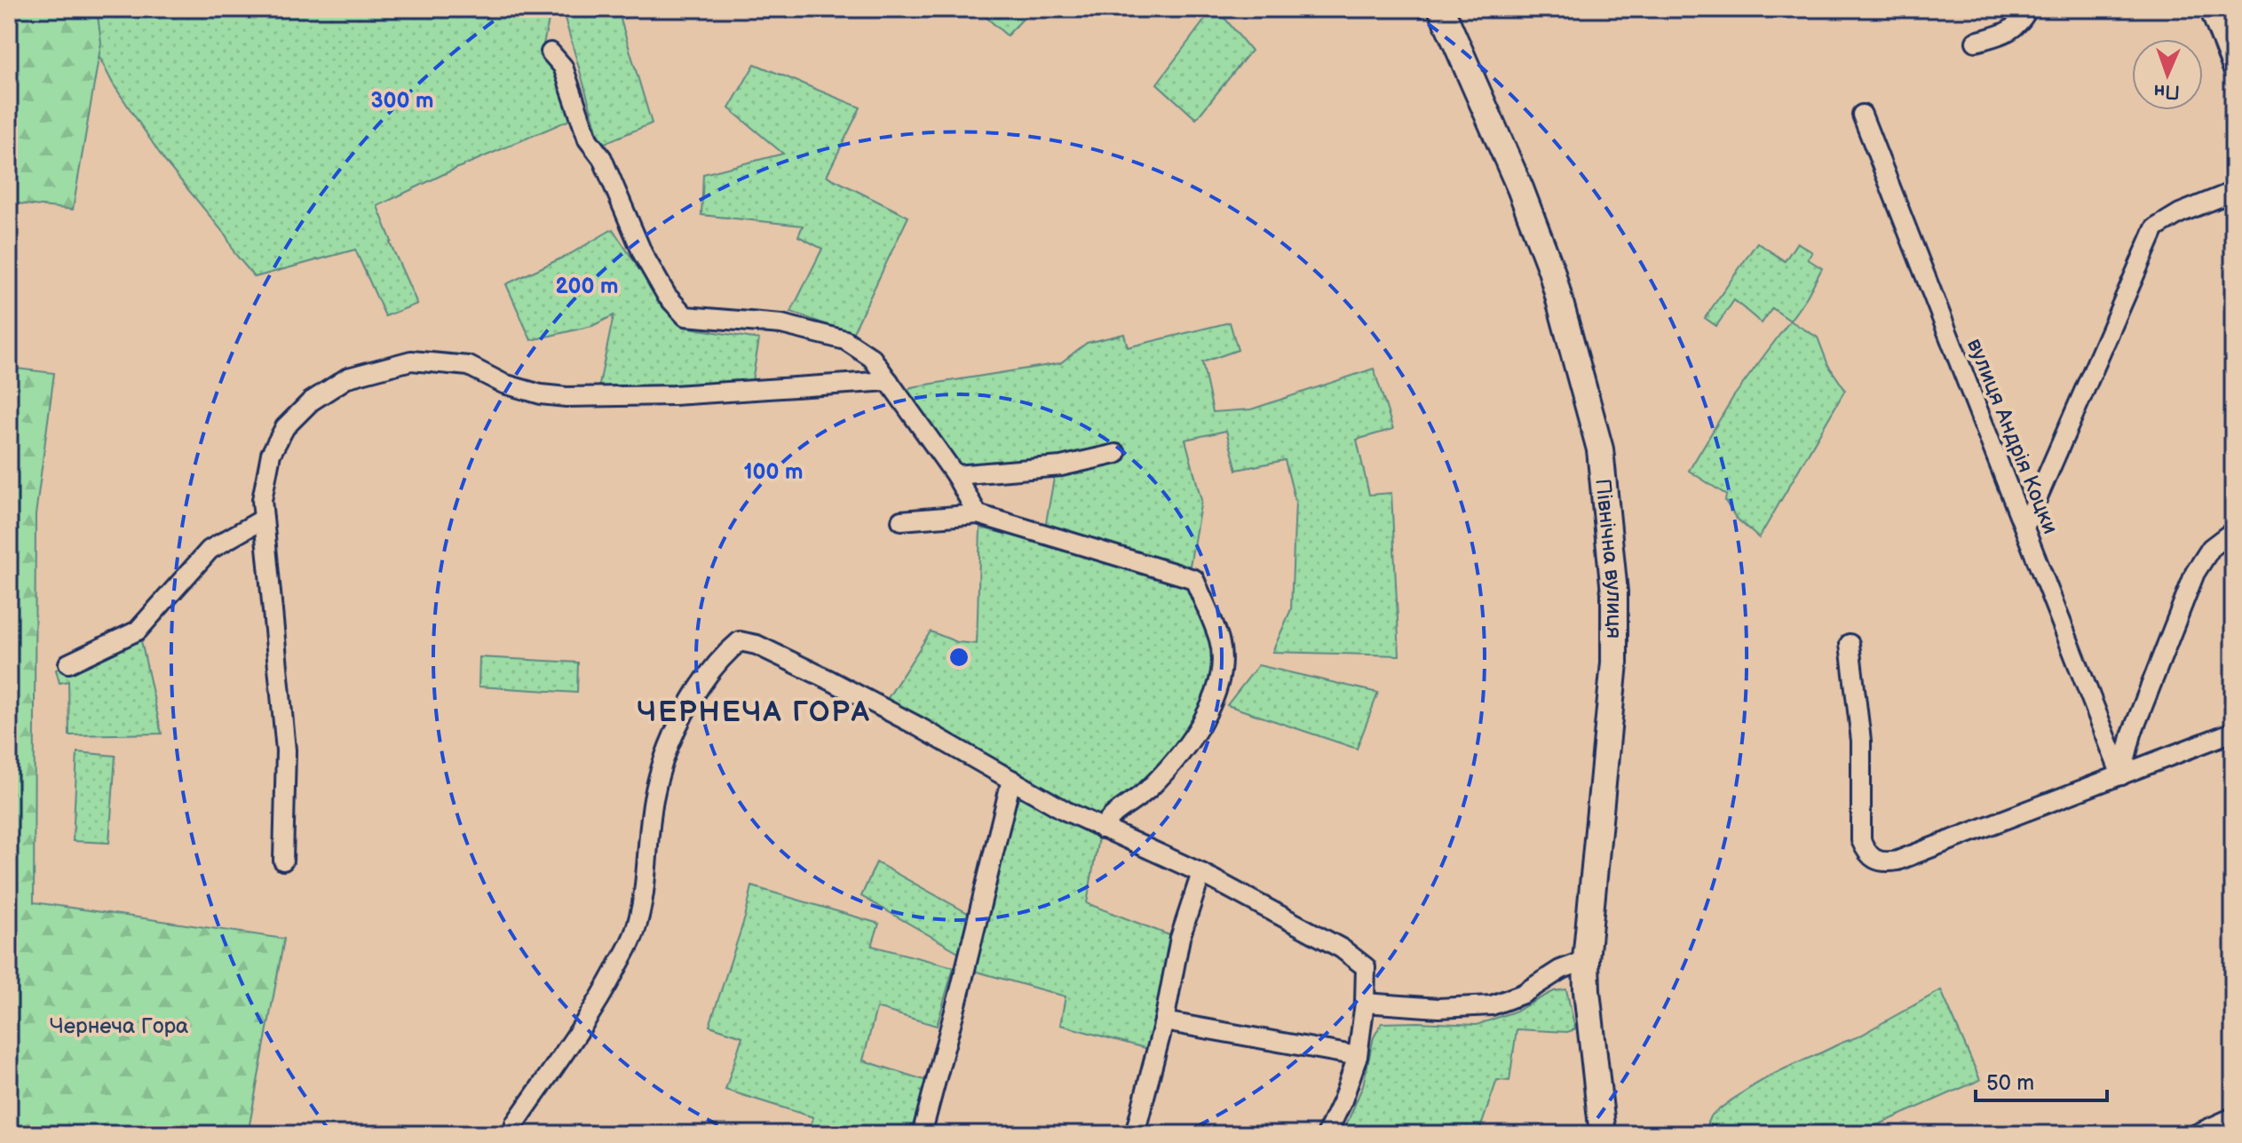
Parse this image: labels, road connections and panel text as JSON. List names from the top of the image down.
{
  "streets": {
    "street": ["вулиця Андрія Коцки", "Північна вулиця"]
  },
  "districts": ["ЧЕРНЕЧА ГОРА"],
  "parks": ["Чернеча Гора"],
  "scale_bar": "50 m",
  "north": "bottom",
  "rings": ["300 m", "200 m", "100 m"]
}
